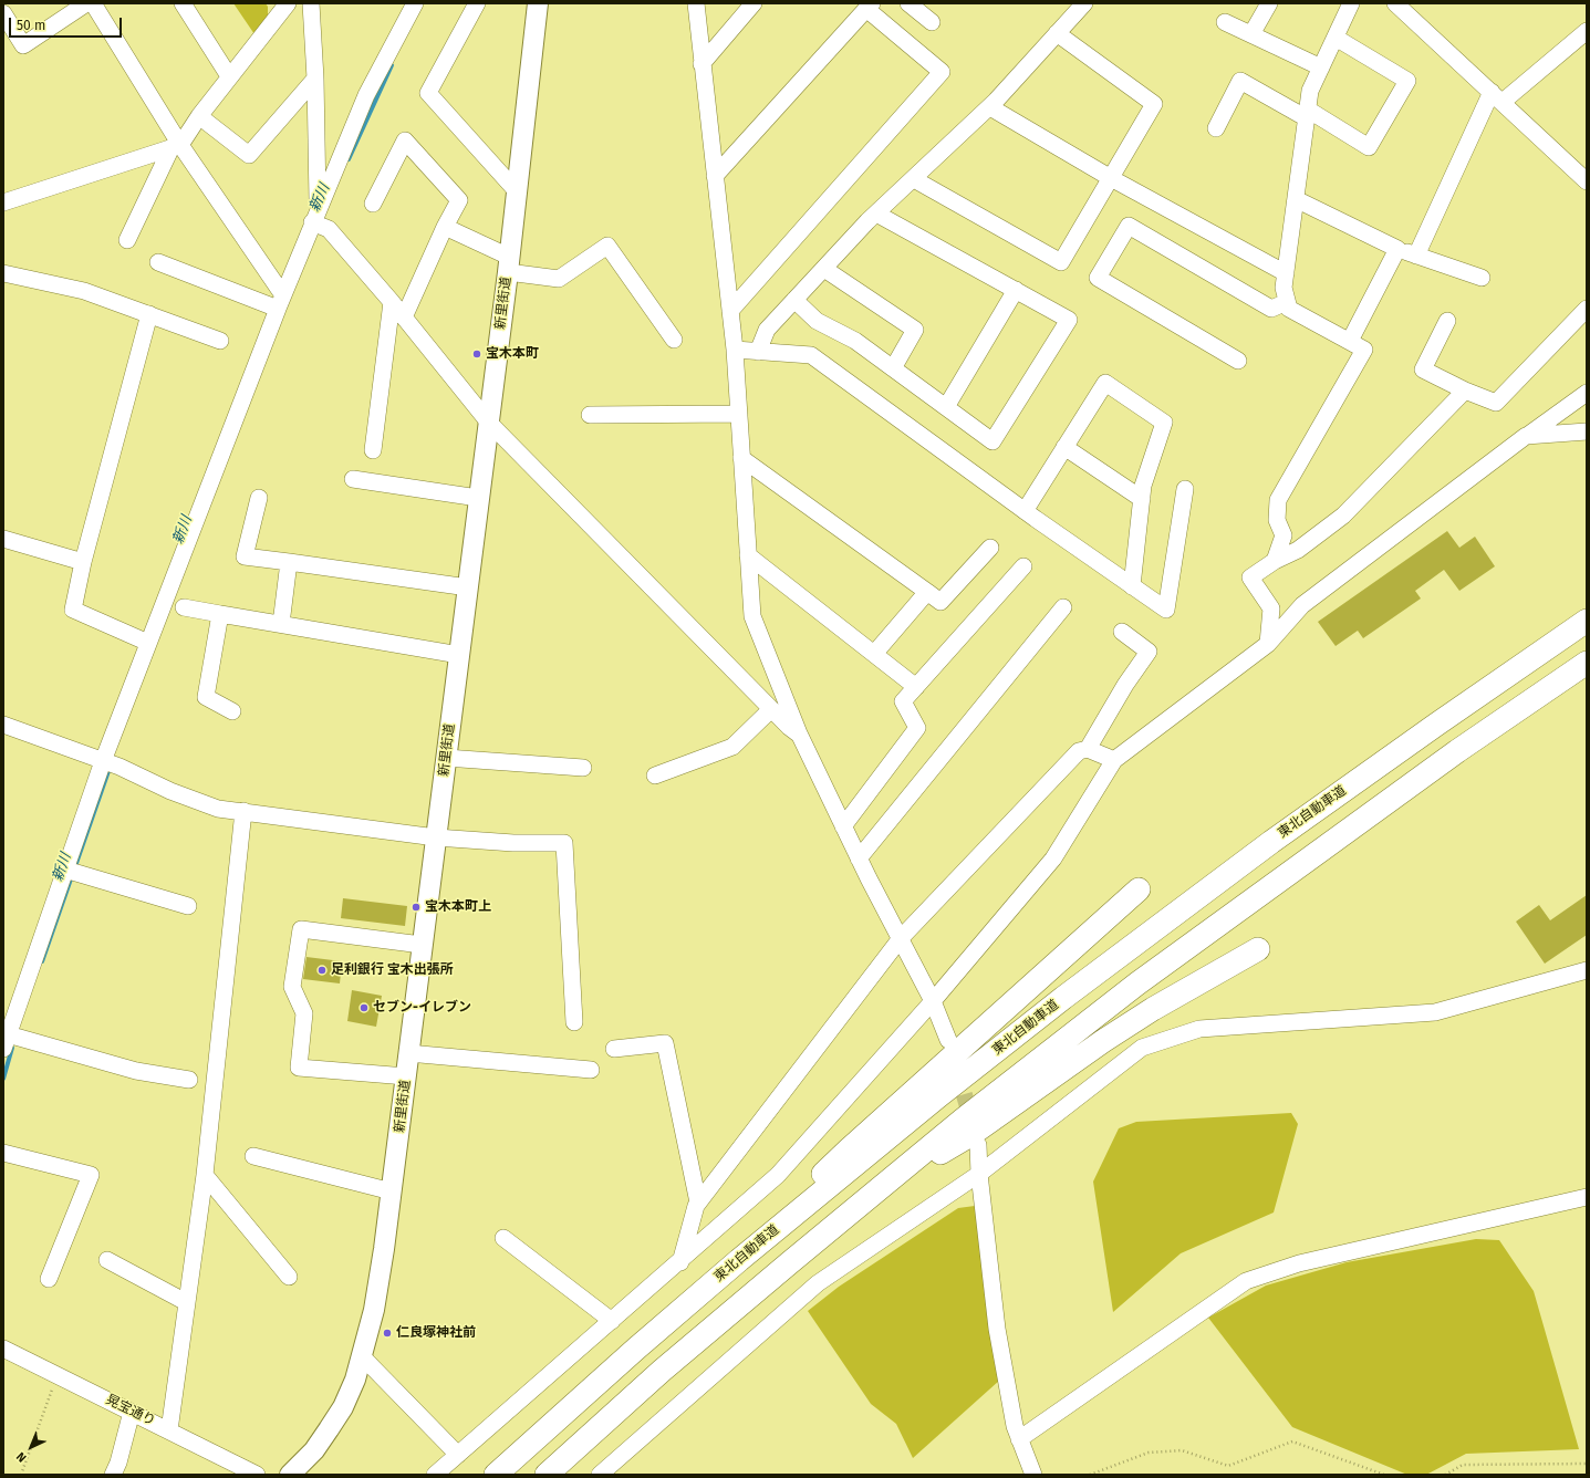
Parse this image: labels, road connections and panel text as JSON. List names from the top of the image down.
{
  "streets": {
    "highway": ["東北自動車道"],
    "main road": ["新里街道"],
    "street": ["晃宝通り"]
  },
  "water": ["新川"],
  "places": [
    "宝木本町",
    "宝木本町上",
    "足利銀行 宝木出張所",
    "セブン-イレブン",
    "仁良塚神社前"
  ],
  "scale_bar": "50 m",
  "north": "bottom left"
}
